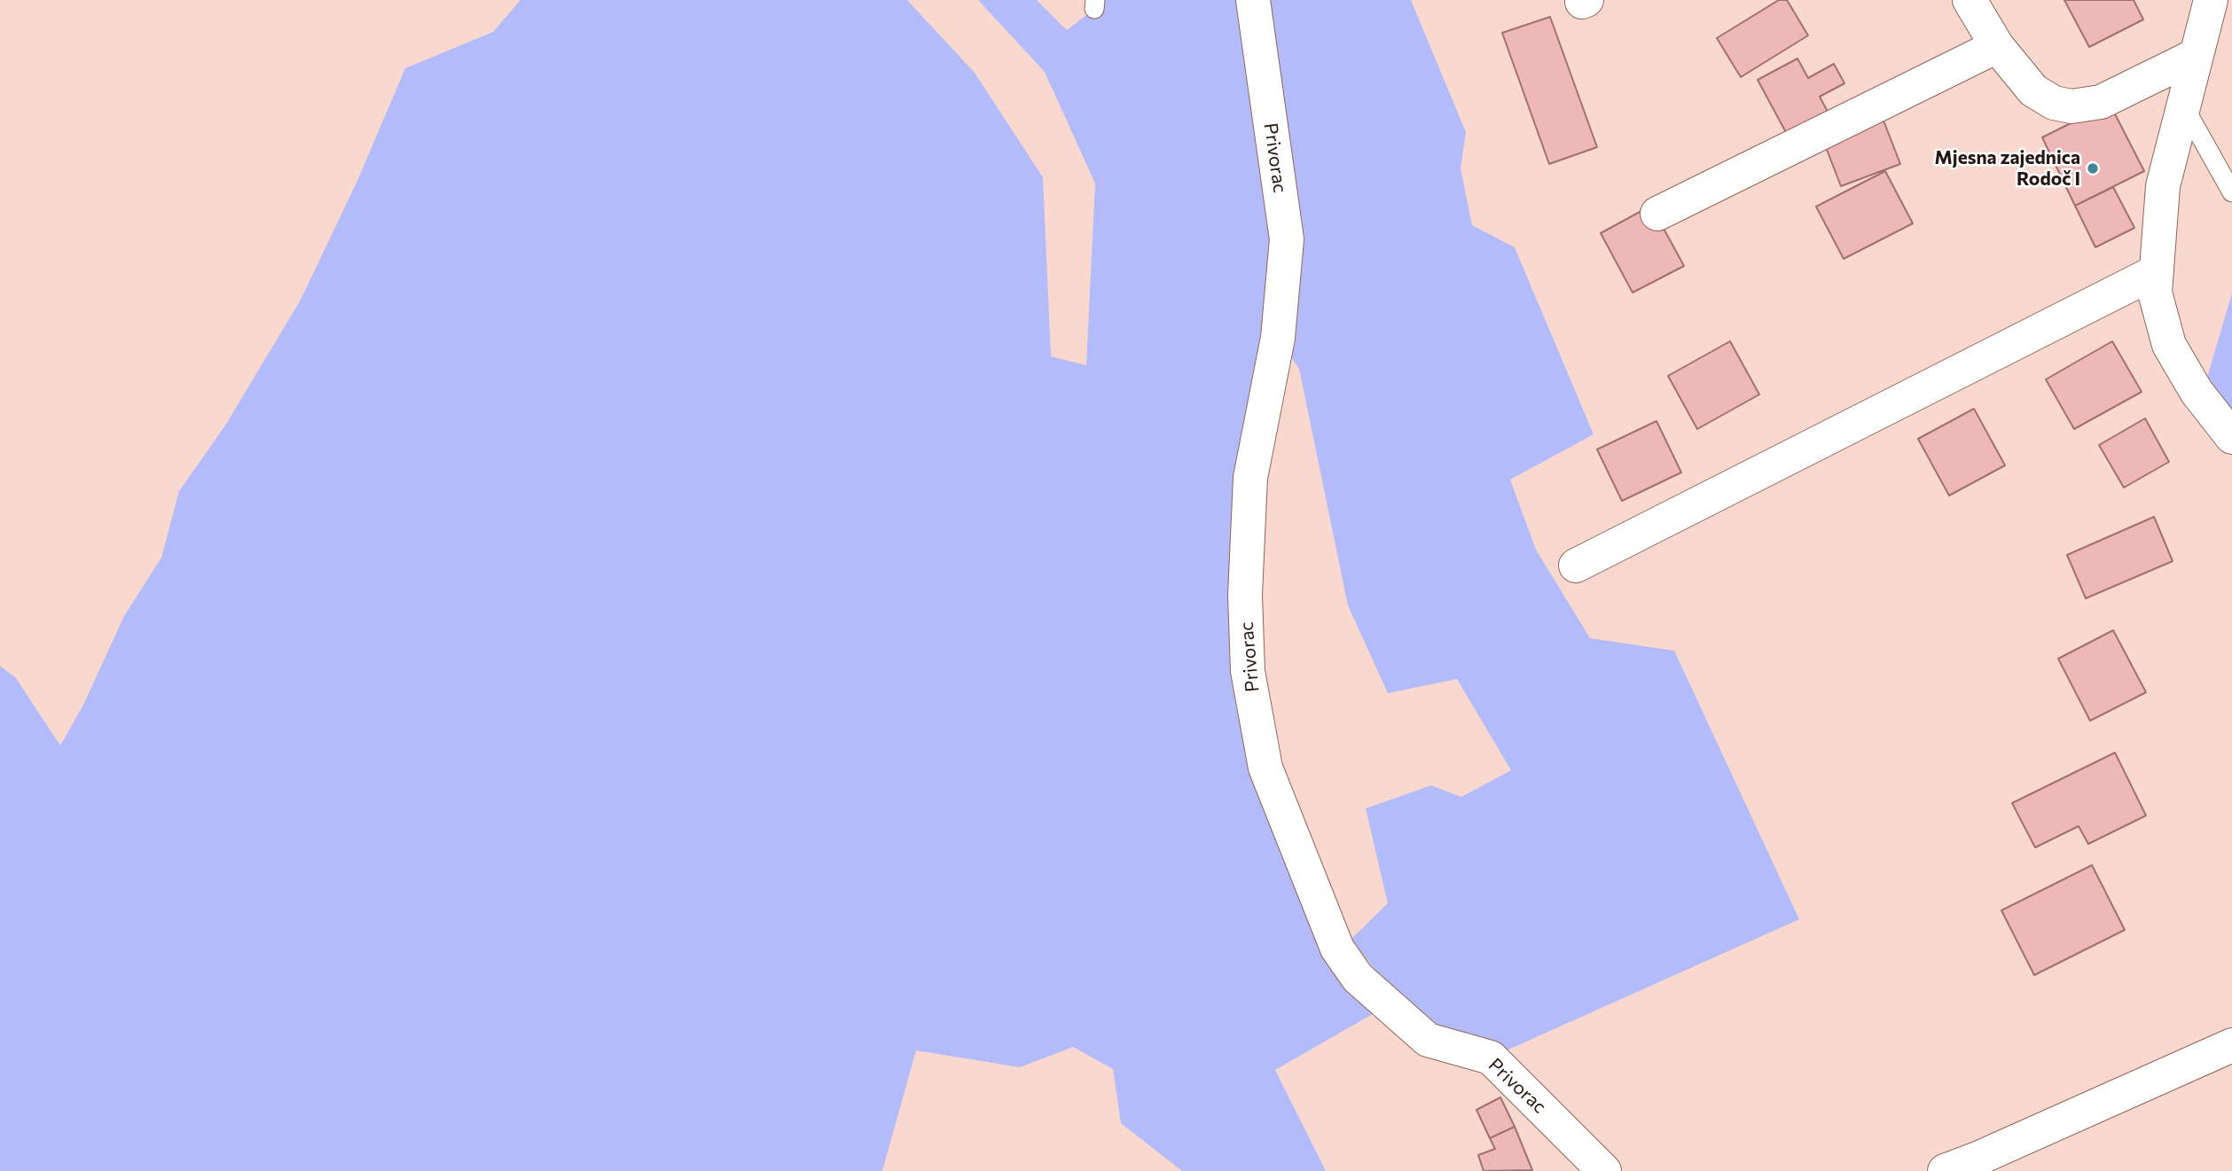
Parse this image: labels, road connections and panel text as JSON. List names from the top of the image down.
{
  "streets": {
    "street": ["Privorac"]
  },
  "places": ["Mjesna zajednica Rodoč I"]
}
